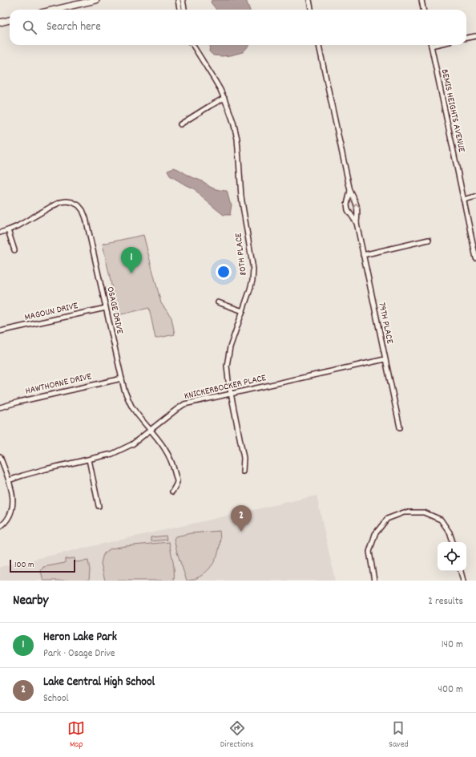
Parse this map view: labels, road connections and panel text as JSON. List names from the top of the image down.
{
  "streets": {
    "street": [
      "BEMIS HEIGHTS AVENUE",
      "80TH PLACE",
      "OSAGE DRIVE",
      "MAGOUN DRIVE",
      "79TH PLACE",
      "HAWTHORNE DRIVE",
      "KNICKERBOCKER PLACE"
    ]
  },
  "crossings": [
    ["80TH PLACE", "KNICKERBOCKER PLACE"],
    ["OSAGE DRIVE", "MAGOUN DRIVE"],
    ["OSAGE DRIVE", "HAWTHORNE DRIVE"],
    ["OSAGE DRIVE", "KNICKERBOCKER PLACE"],
    ["79TH PLACE", "KNICKERBOCKER PLACE"]
  ],
  "scale_bar": "100 m",
  "page": {
    "search": "Search here",
    "pins": ["1", "2"],
    "scale": "100 m",
    "heading": ["Nearby", "2 results"],
    "list": [
      {
        "mark": "1",
        "name": "Heron Lake Park",
        "note": "Park · Osage Drive",
        "value": "140 m"
      },
      {
        "mark": "2",
        "name": "Lake Central High School",
        "note": "School",
        "value": "400 m"
      }
    ],
    "nav": ["Map", "Directions", "Saved"]
  }
}
